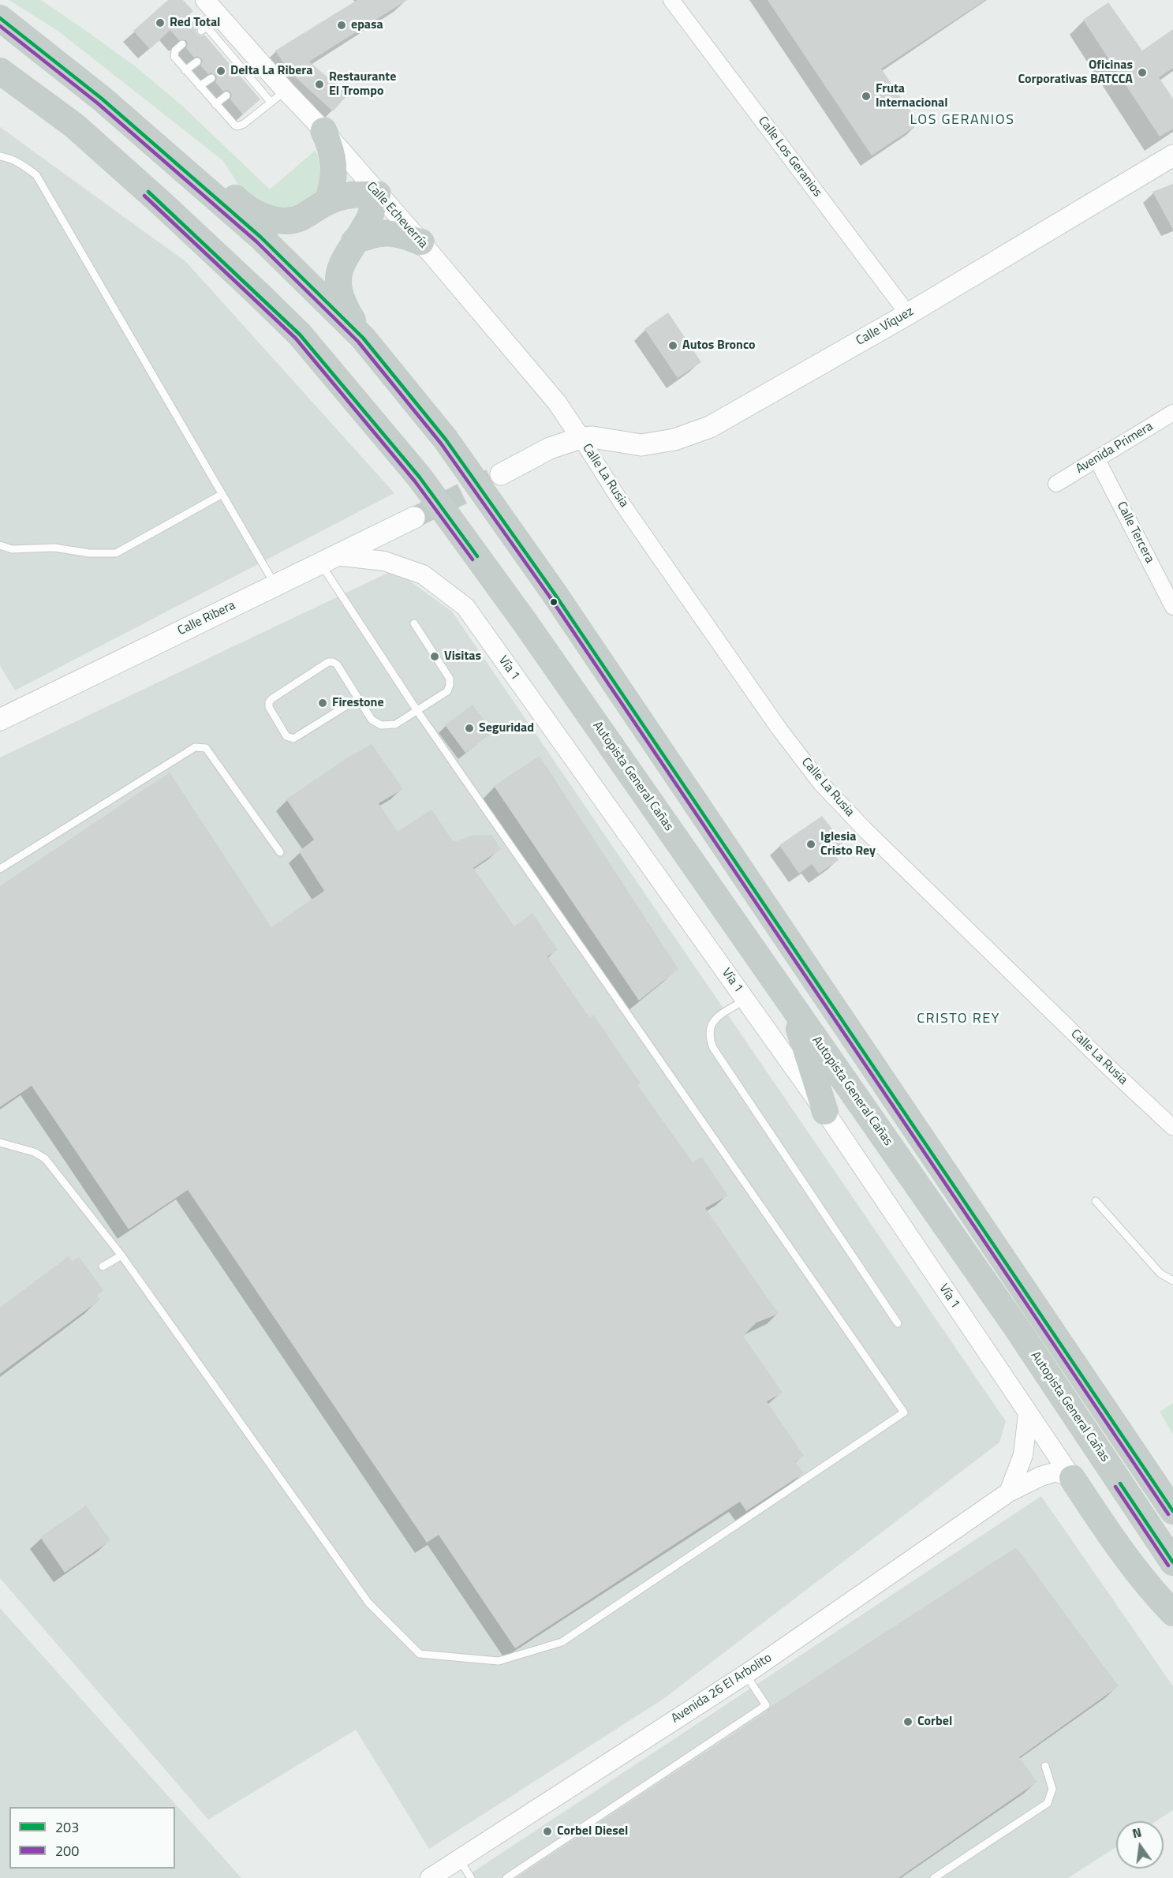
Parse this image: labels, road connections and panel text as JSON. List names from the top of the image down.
{
  "streets": {
    "highway": ["Autopista General Cañas"],
    "main road": ["Calle Víquez", "Calle Ribera"],
    "street": [
      "Calle Los Geranios",
      "Calle Echeverría",
      "Avenida Primera",
      "Calle La Rusia",
      "Calle Tercera",
      "Vía 1",
      "Avenida 26 El Arbolito"
    ]
  },
  "crossings": [
    ["Calle Los Geranios", "Calle Víquez"],
    ["Calle Echeverría", "Calle Víquez"],
    ["Calle Echeverría", "Calle La Rusia"],
    ["Calle Víquez", "Calle La Rusia"],
    ["Avenida Primera", "Calle Tercera"],
    ["Calle Ribera", "Vía 1"],
    ["Vía 1", "Avenida 26 El Arbolito"]
  ],
  "districts": ["LOS GERANIOS", "CRISTO REY"],
  "places": [
    "Red Total",
    "epasa",
    "Delta La Ribera",
    "Oficinas Corporativas BATCCA",
    "Restaurante El Trompo",
    "Fruta Internacional",
    "Autos Bronco",
    "Visitas",
    "Firestone",
    "Seguridad",
    "Iglesia Cristo Rey",
    "Corbel",
    "Corbel Diesel"
  ],
  "lines": ["transit line 203", "transit line 200"],
  "legend": ["203", "200"],
  "north": "top"
}
